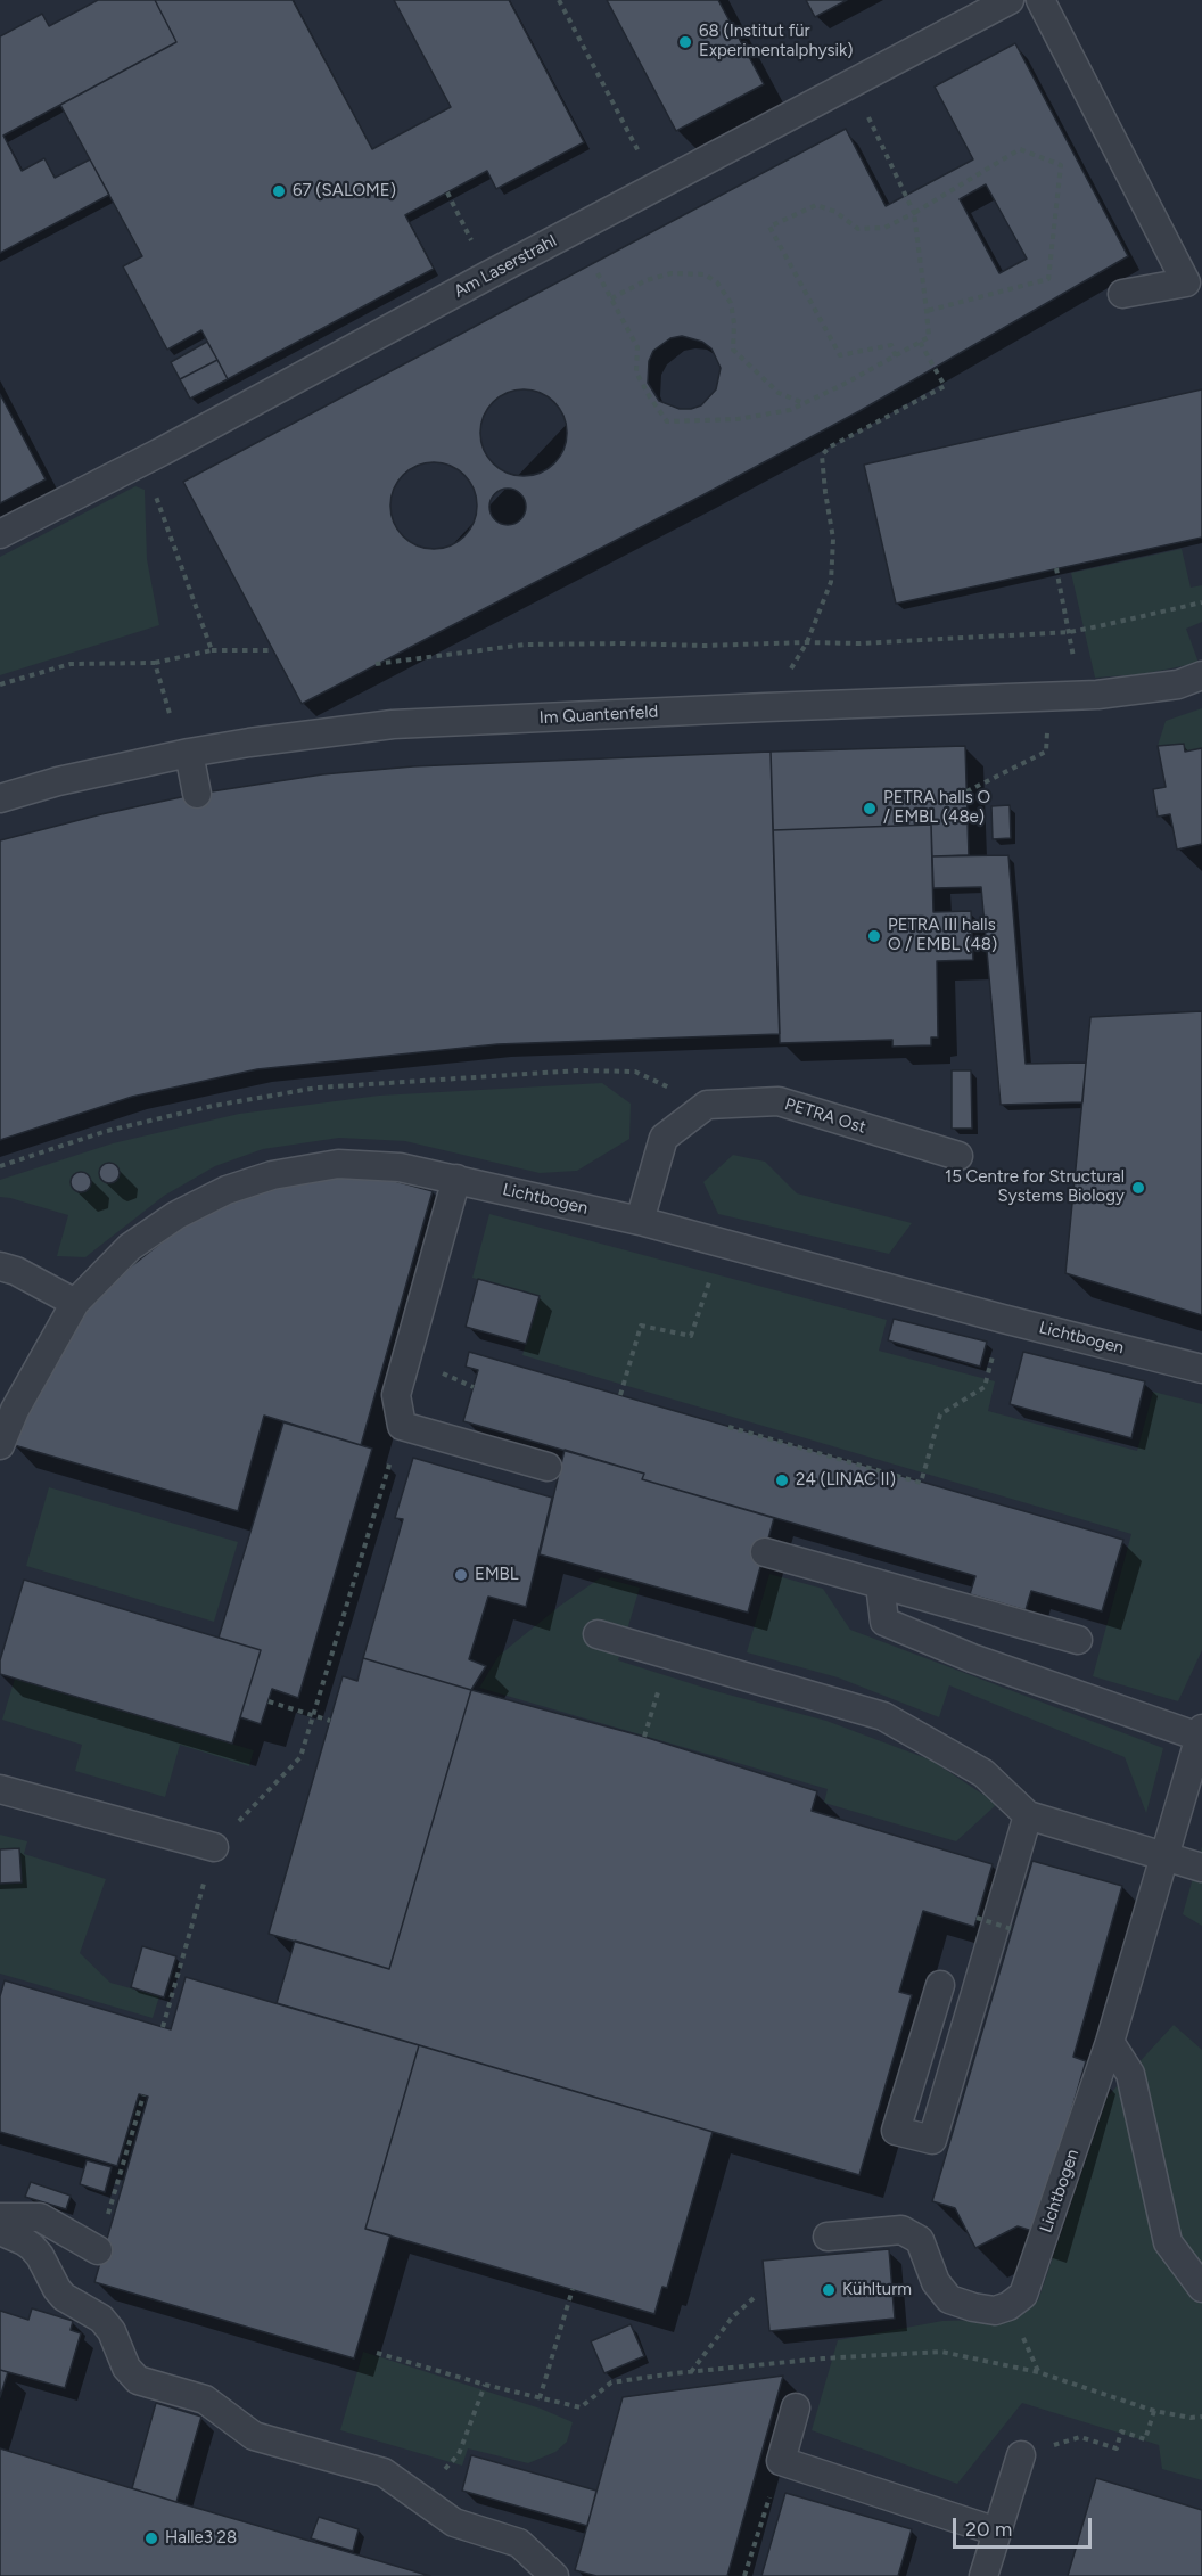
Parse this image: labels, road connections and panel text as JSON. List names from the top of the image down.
{
  "streets": {
    "lane": [
      "Am Laserstrahl",
      "Im Quantenfeld",
      "PETRA Ost",
      "Lichtbogen"
    ]
  },
  "places": [
    "68 (Institut für Experimentalphysik)",
    "67 (SALOME)",
    "PETRA halls O / EMBL (48e)",
    "PETRA III halls O / EMBL (48)",
    "15 Centre for Structural Systems Biology",
    "24 (LINAC II)",
    "EMBL",
    "Kühlturm",
    "Halle3 28"
  ],
  "scale_bar": "20 m"
}
